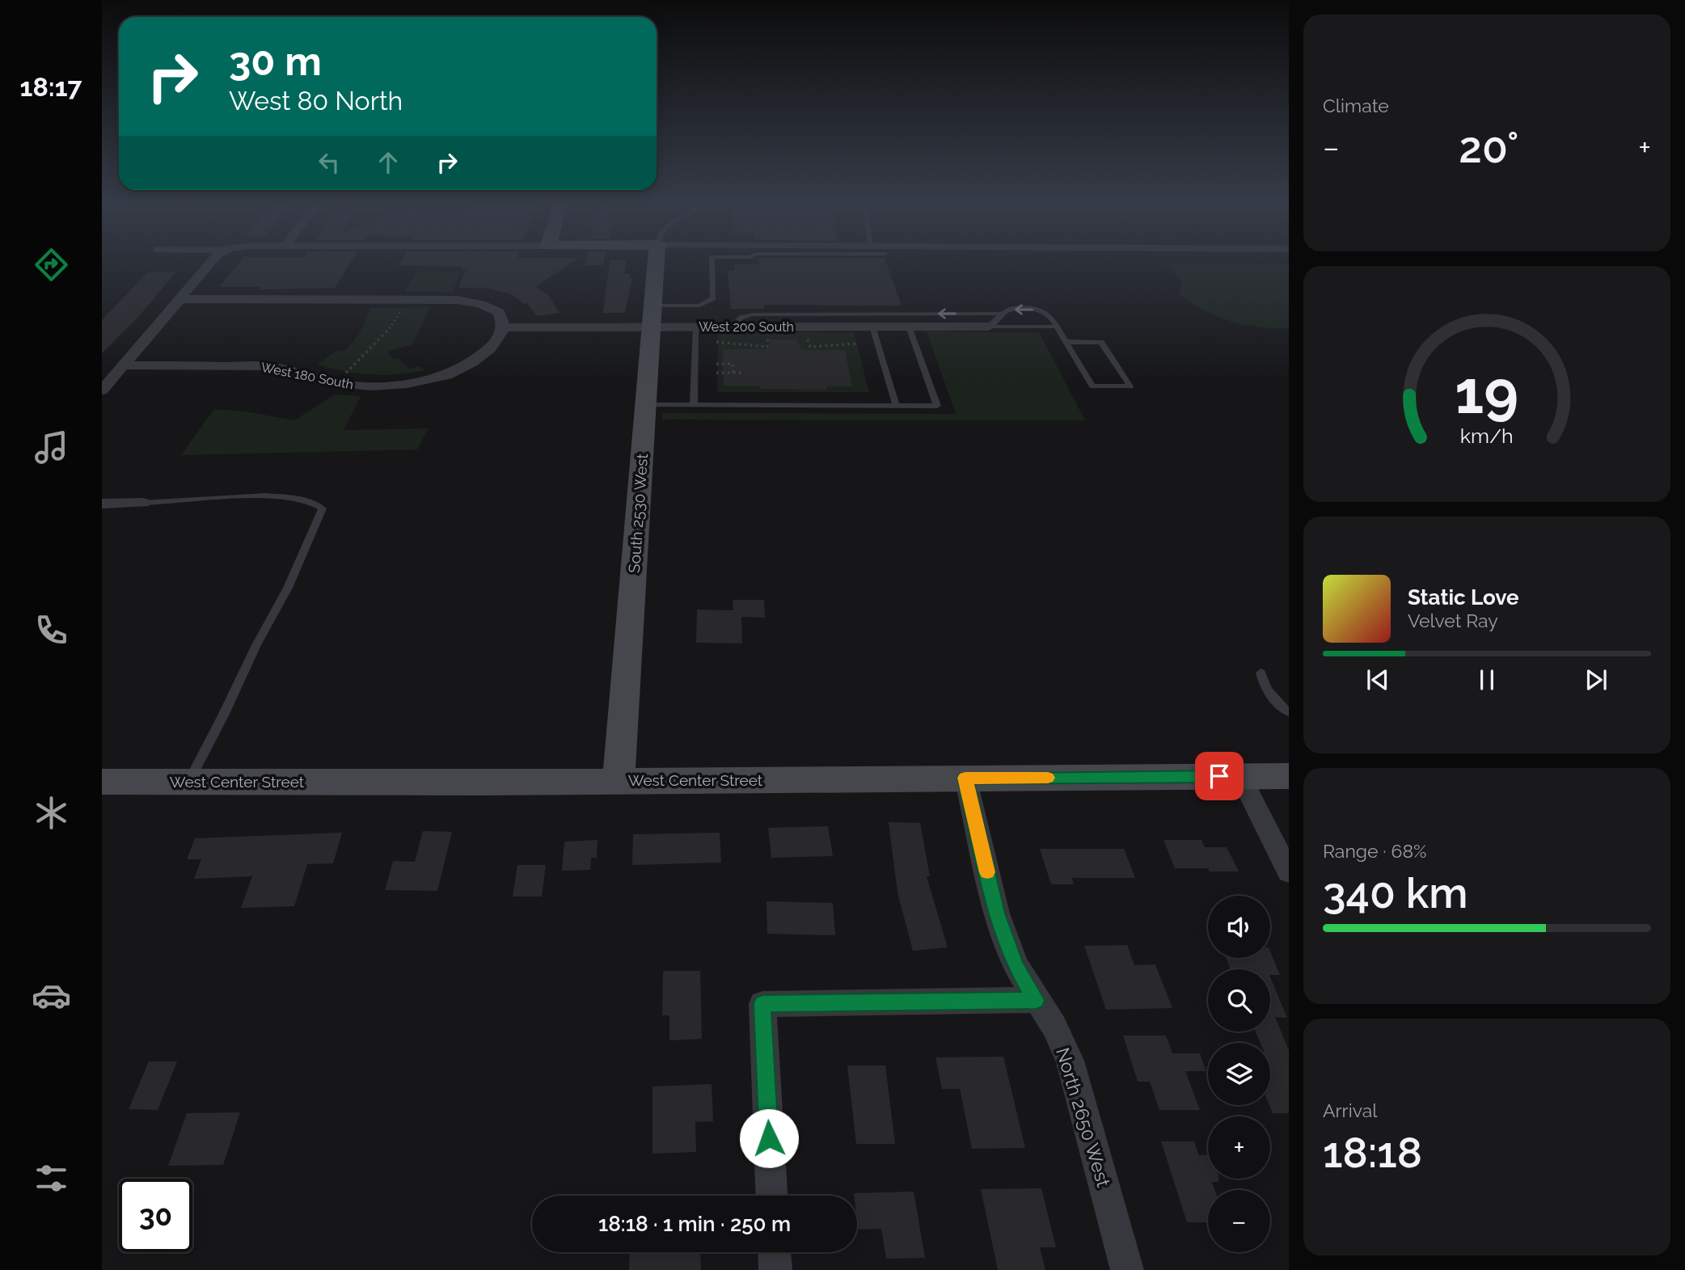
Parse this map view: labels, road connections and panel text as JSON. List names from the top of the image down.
{
  "streets": {
    "street": [
      "West 200 South",
      "West 180 South",
      "South 2530 West",
      "West Center Street",
      "North 2650 West"
    ]
  },
  "crossings": [
    ["West 200 South", "West 180 South"],
    ["West 200 South", "South 2530 West"],
    ["South 2530 West", "West Center Street"],
    ["West Center Street", "North 2650 West"]
  ],
  "page": {
    "tabs": "18:17",
    "tile": [
      "Climate",
      ["Range · 68%", "340 km"],
      ["Arrival", "18:18"]
    ],
    "turn": ["30 m", "West 80 North"],
    "heat": ["−", "20°", "+"],
    "song": ["Static Love", "Velvet Ray"],
    "map_buttons": ["+", "−"],
    "limit": "30",
    "trip": "18:18 · 1 min · 250 m",
    "gauge": ["19", "km/h"]
  }
}
